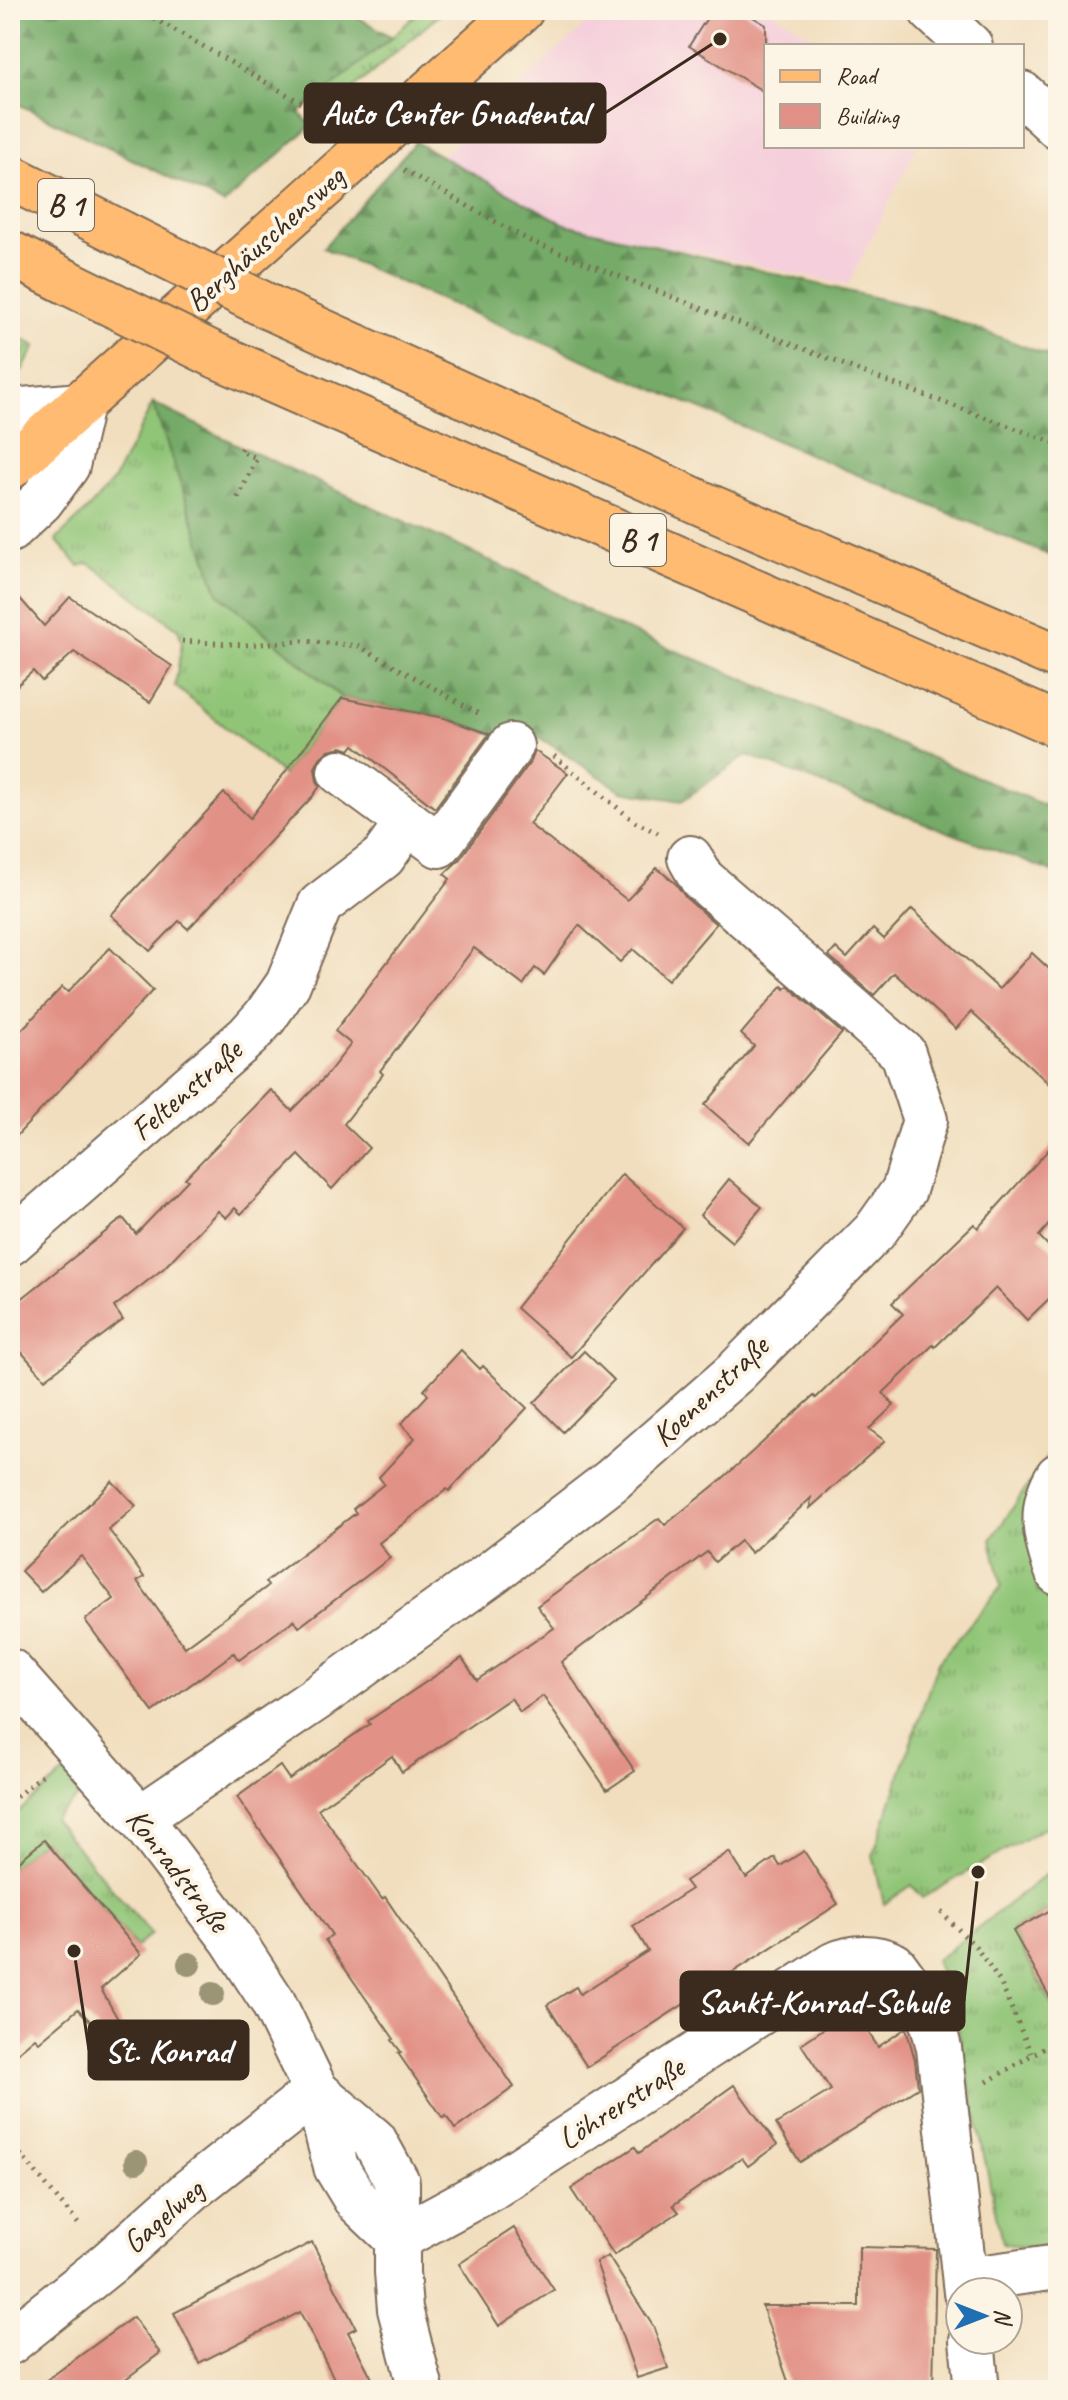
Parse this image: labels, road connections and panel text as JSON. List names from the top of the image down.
{
  "streets": {
    "main road": ["B 1", "Berghäuschensweg"],
    "street": [
      "Feltenstraße",
      "Koenenstraße",
      "Konradstraße",
      "Löhrerstraße",
      "Gagelweg"
    ]
  },
  "crossings": [
    ["Koenenstraße", "Konradstraße"],
    ["Konradstraße", "Löhrerstraße"],
    ["Konradstraße", "Gagelweg"]
  ],
  "places": ["Auto Center Gnadental", "Sankt-Konrad-Schule", "St. Konrad"],
  "legend": ["Road", "Building"],
  "north": "right"
}
